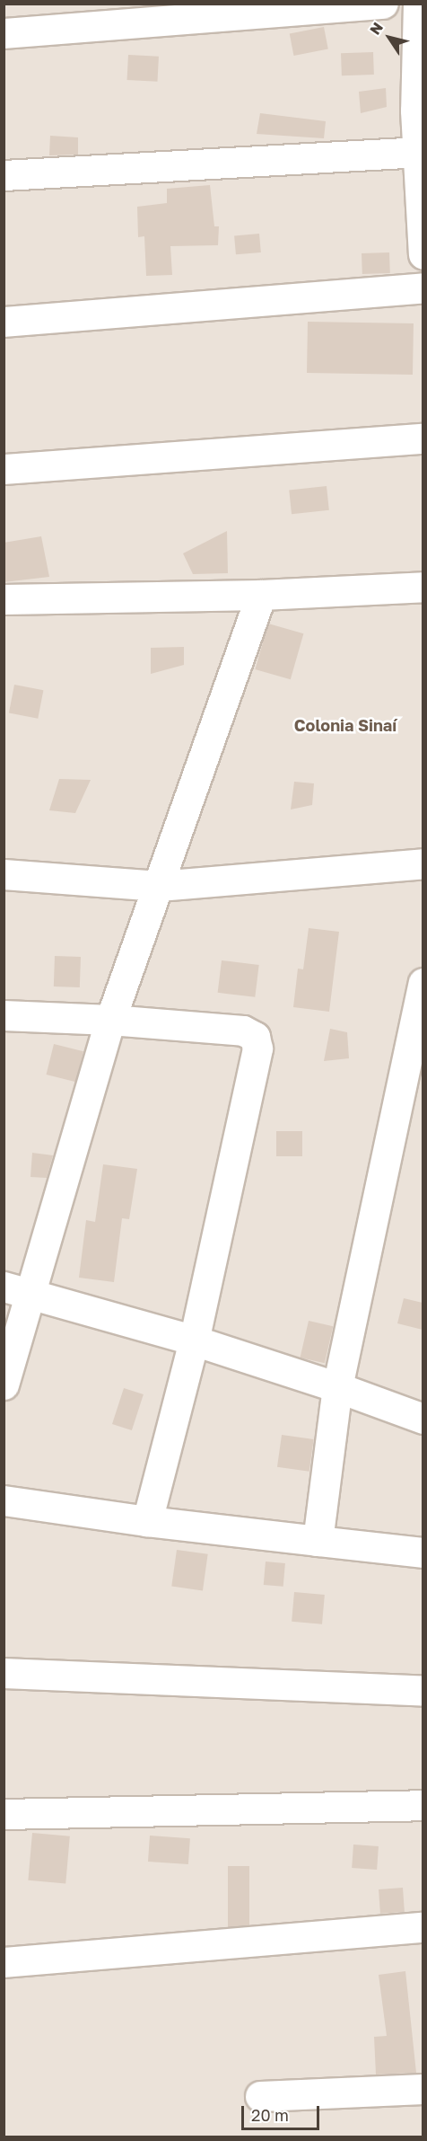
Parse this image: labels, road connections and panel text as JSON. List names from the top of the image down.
{
  "districts": ["Colonia Sinaí"],
  "scale_bar": "20 m",
  "north": "top left"
}
